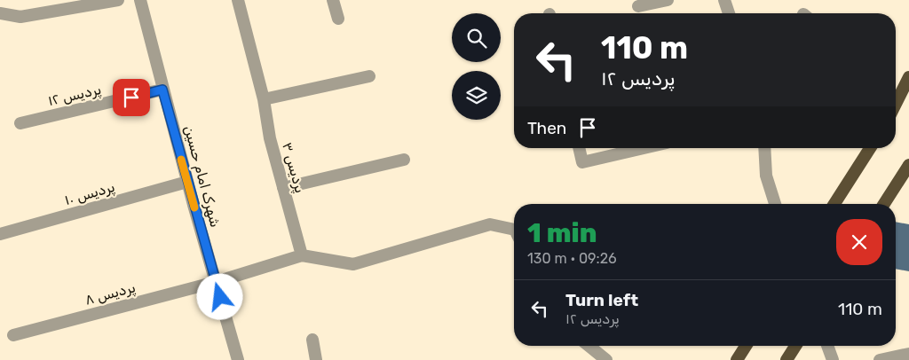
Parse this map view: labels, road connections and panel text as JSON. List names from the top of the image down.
{
  "streets": {
    "street": [
      "پردیس ۱۲",
      "پردیس ۳",
      "شهرک امام حسین",
      "پردیس ۱۰",
      "پردیس ۸"
    ]
  },
  "crossings": [
    ["پردیس ۱۲", "شهرک امام حسین"],
    ["شهرک امام حسین", "پردیس ۱۰"],
    ["شهرک امام حسین", "پردیس ۸"]
  ],
  "page": {
    "turn": ["110 m", "پردیس ۱۲"],
    "then": "Then",
    "heading": ["1 min", "130 m · 09:26"],
    "list": [
      {
        "name": "Turn left",
        "note": "پردیس ۱۲",
        "value": "110 m"
      }
    ]
  }
}
